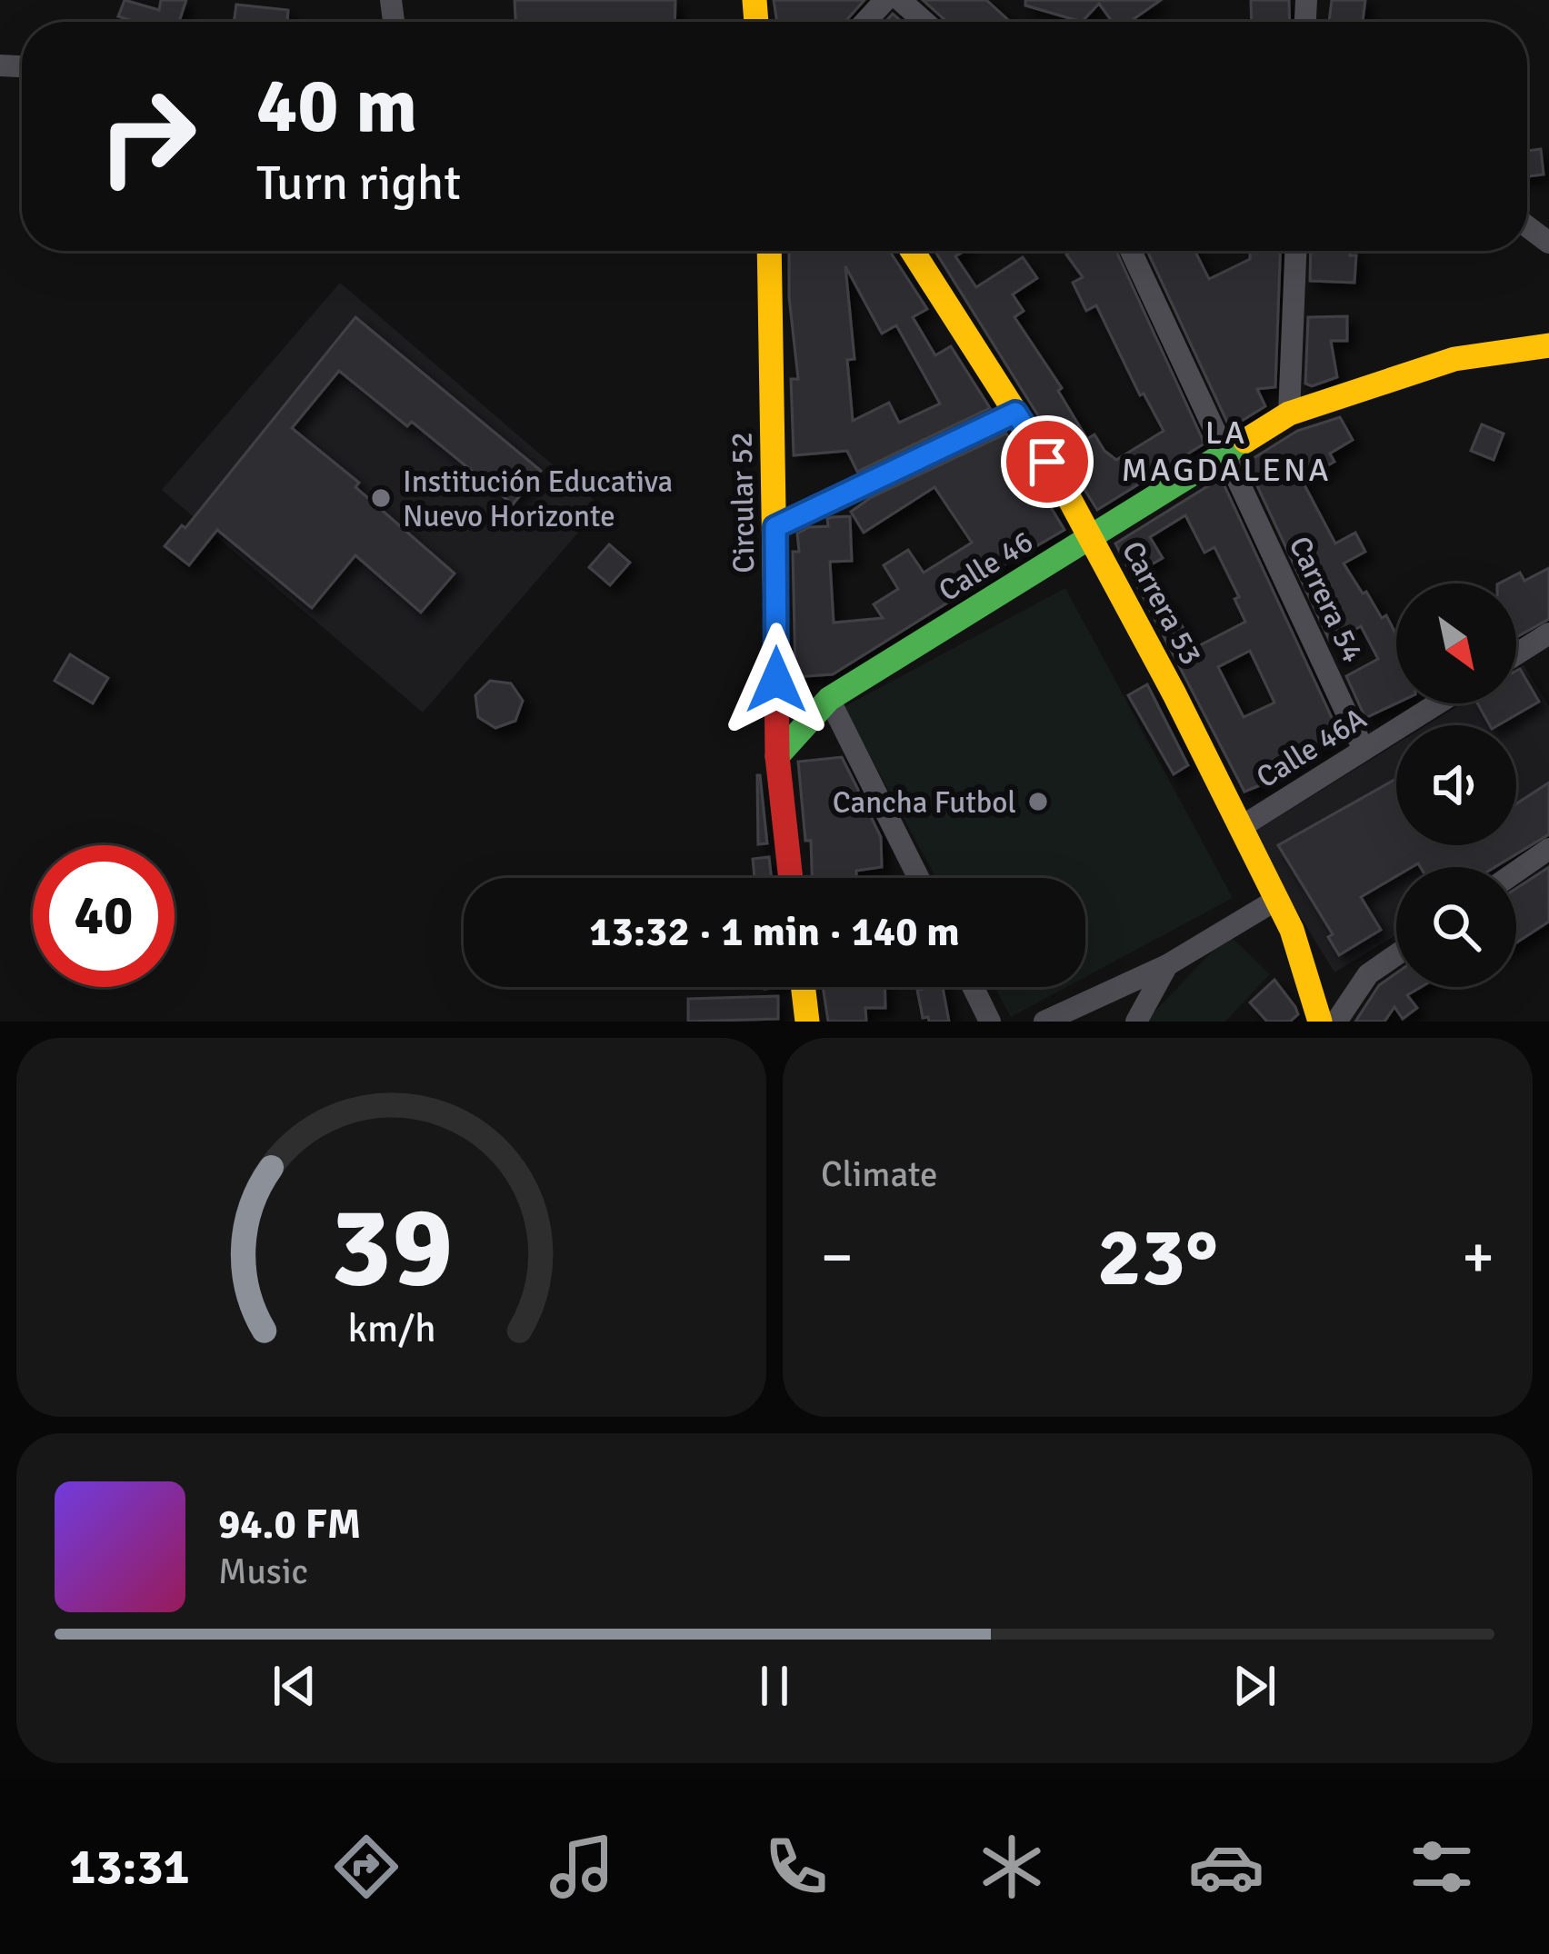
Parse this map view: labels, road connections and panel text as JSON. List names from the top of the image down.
{
  "streets": {
    "street": [
      "Circular 52",
      "Calle 46",
      "Carrera 54",
      "Carrera 53",
      "Calle 46A"
    ]
  },
  "crossings": [
    ["Circular 52", "Calle 46"],
    ["Calle 46", "Carrera 54"],
    ["Calle 46", "Carrera 53"],
    ["Carrera 54", "Calle 46A"],
    ["Carrera 53", "Calle 46A"]
  ],
  "districts": ["LA MAGDALENA"],
  "places": ["Institución Educativa Nuevo Horizonte", "Cancha Futbol"],
  "north": "bottom right",
  "page": {
    "turn": ["40 m", "Turn right"],
    "limit": "40",
    "trip": "13:32 · 1 min · 140 m",
    "tile": "Climate",
    "heat": ["−", "23°", "+"],
    "song": ["94.0 FM", "Music"],
    "tabs": "13:31",
    "gauge": ["39", "km/h"]
  }
}
